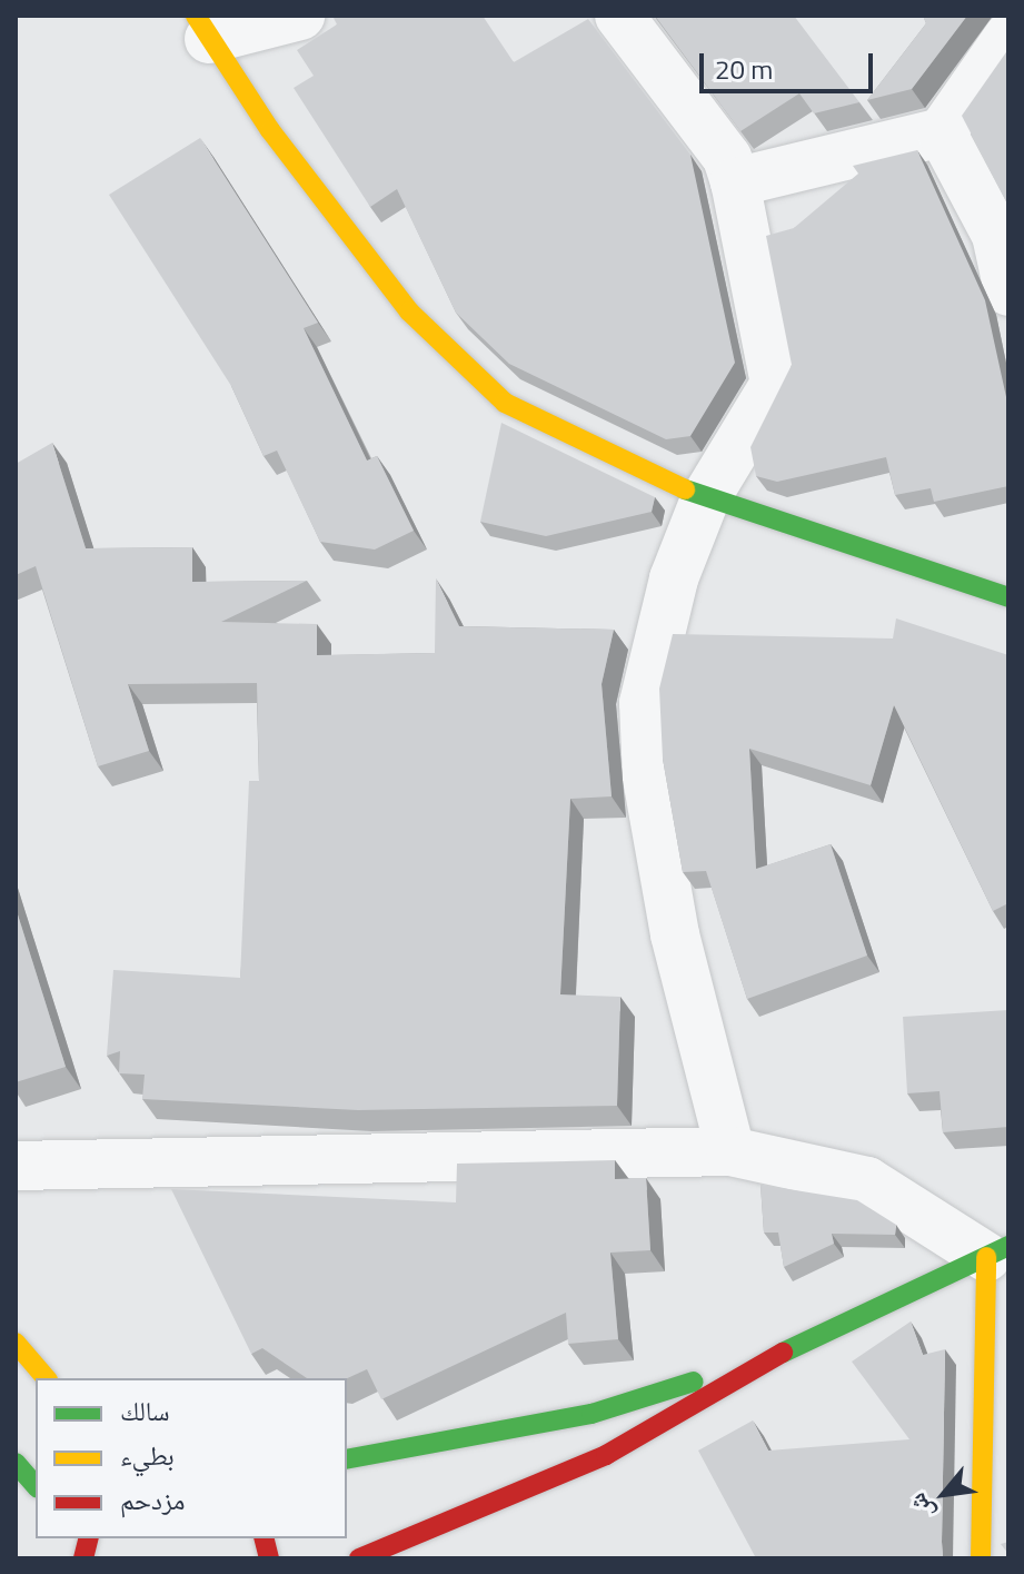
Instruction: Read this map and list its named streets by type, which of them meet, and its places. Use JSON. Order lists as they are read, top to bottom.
{
  "legend": ["سالك", "بطيء", "مزدحم"],
  "scale_bar": "20 m",
  "north": "bottom left"
}
